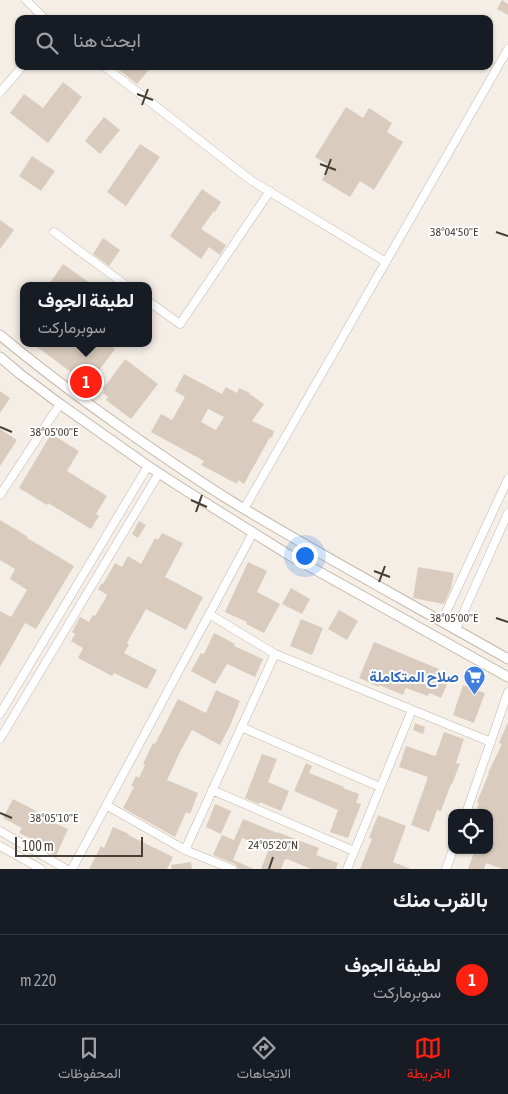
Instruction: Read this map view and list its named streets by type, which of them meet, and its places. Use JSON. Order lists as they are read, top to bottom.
{
  "places": {
    "supermarket": ["صلاح المتكاملة"]
  },
  "scale_bar": "100 m",
  "page": {
    "search": "ابحث هنا",
    "popup": ["لطيفة الجوف", "سوبرماركت"],
    "pins": "1",
    "scale": "100 m",
    "heading": "بالقرب منك",
    "list": [
      {
        "mark": "1",
        "name": "لطيفة الجوف",
        "note": "سوبرماركت",
        "value": "220 m"
      }
    ],
    "nav": ["الخريطة", "الاتجاهات", "المحفوظات"]
  },
  "coordinates": [
    "38°04'50\"E",
    "38°05'00\"E",
    "38°05'10\"E",
    "24°05'20\"N"
  ]
}
